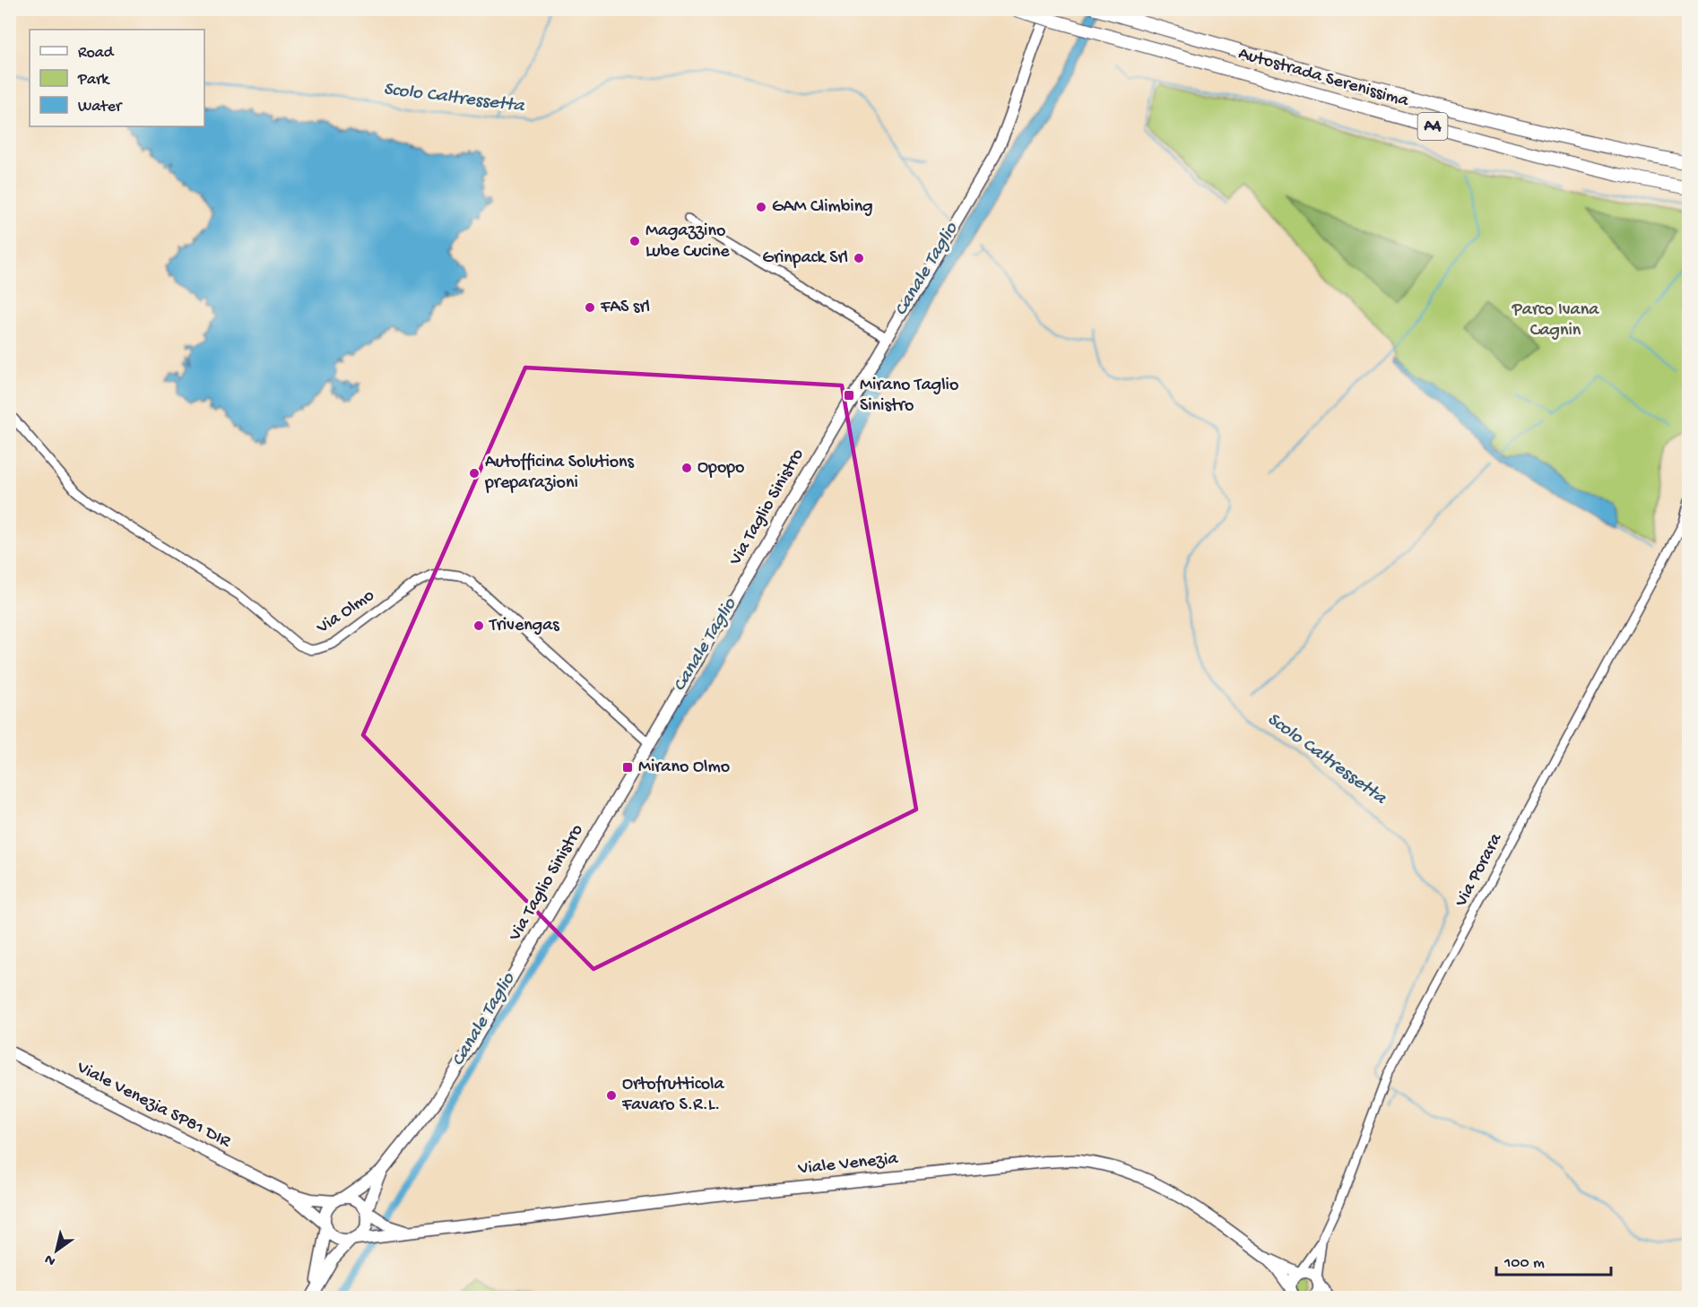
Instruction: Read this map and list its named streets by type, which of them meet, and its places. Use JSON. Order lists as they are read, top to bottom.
{
  "streets": {
    "highway": ["Autostrada Serenissima", "A4"],
    "main road": ["Via Taglio Sinistro", "Viale Venezia SP81 DIR", "Viale Venezia"],
    "street": ["Via Olmo", "Via Porara"]
  },
  "crossings": [
    ["Via Taglio Sinistro", "Via Olmo"],
    ["Via Taglio Sinistro", "Viale Venezia"],
    ["Via Porara", "Viale Venezia"]
  ],
  "water": ["Scolo Caltressetta", "Canale Taglio"],
  "parks": ["Parco Ivana Cagnin"],
  "places": {
    "other": [
      "GAM Climbing",
      "Magazzino Lube Cucine",
      "Grinpack Srl",
      "FAS srl",
      "Opopo",
      "Autofficina Solutions preparazioni",
      "Trivengas",
      "Ortofrutticola Favaro S.R.L."
    ],
    "transit": ["Mirano Taglio Sinistro", "Mirano Olmo"]
  },
  "legend": ["Road", "Park", "Water"],
  "scale_bar": "100 m",
  "north": "bottom left"
}
